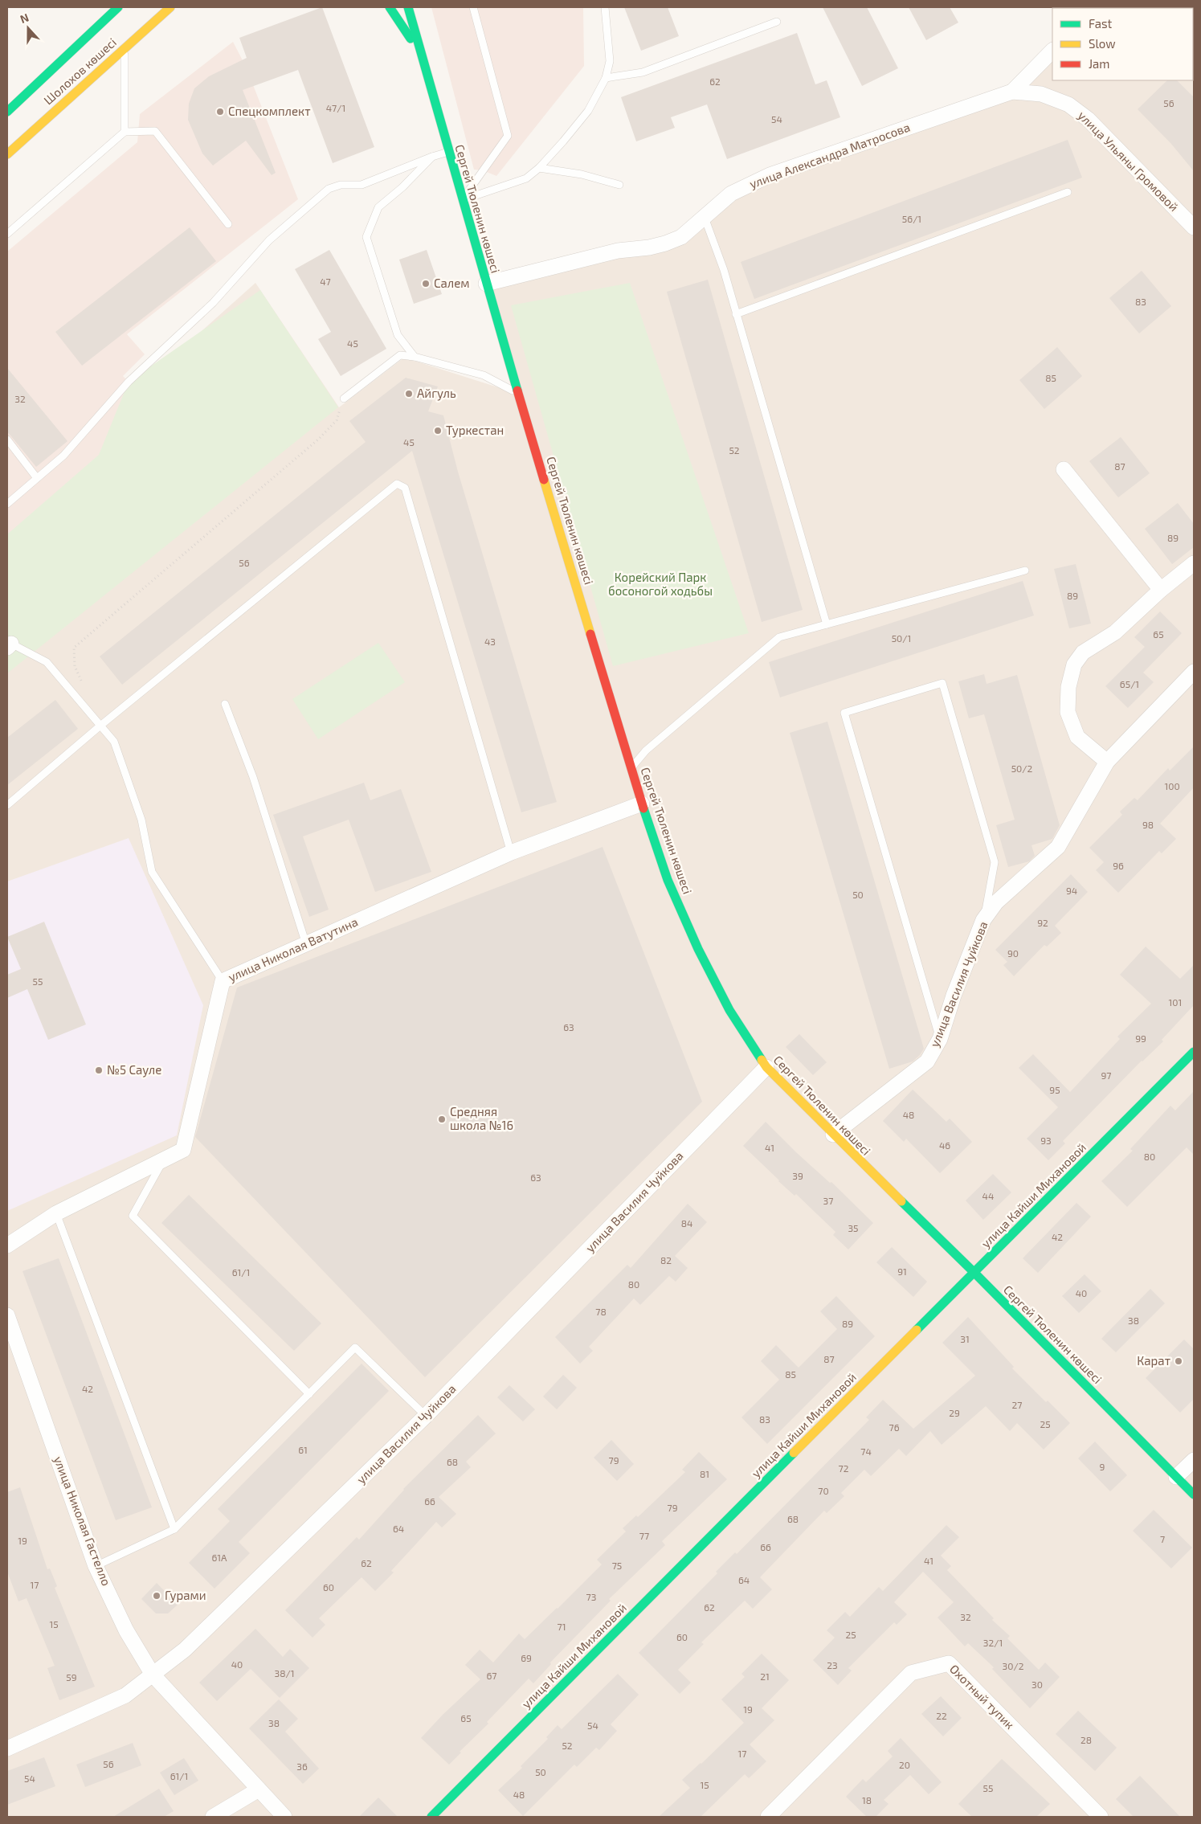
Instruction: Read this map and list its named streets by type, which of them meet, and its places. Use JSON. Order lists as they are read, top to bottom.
{
  "streets": {
    "main road": ["Шолохов көшесі", "Сергей Тюленин көшесі", "улица Кайши Михановой"],
    "street": [
      "улица Александра Матросова",
      "улица Ульяны Громовой",
      "улица Николая Ватутина",
      "улица Василия Чуйкова",
      "улица Николая Гастелло",
      "Охотный тупик"
    ]
  },
  "crossings": [
    ["улица Александра Матросова", "улица Ульяны Громовой"],
    ["улица Александра Матросова", "Сергей Тюленин көшесі"],
    ["Сергей Тюленин көшесі", "улица Николая Ватутина"],
    ["Сергей Тюленин көшесі", "улица Василия Чуйкова"],
    ["Сергей Тюленин көшесі", "улица Кайши Михановой"],
    ["улица Василия Чуйкова", "улица Николая Гастелло"]
  ],
  "parks": ["Корейский Парк босоногой ходьбы"],
  "places": [
    "Спецкомплект",
    "Салем",
    "Айгуль",
    "Туркестан",
    "№5 Сауле",
    "Средняя школа №16",
    "Карат",
    "Гурами"
  ],
  "house_numbers": [
    "62",
    "56",
    "47/1",
    "54",
    "56/1",
    "47",
    "83",
    "45",
    "85",
    "32",
    "45",
    "52",
    "87",
    "89",
    "56",
    "89",
    "65",
    "50/1",
    "43",
    "65/1",
    "50/2",
    "100",
    "98",
    "96",
    "94",
    "50",
    "92",
    "90",
    "55",
    "101",
    "63",
    "99",
    "97",
    "95",
    "48",
    "93",
    "46",
    "41",
    "80",
    "39",
    "63",
    "44",
    "37",
    "84",
    "35",
    "42",
    "82",
    "91",
    "61/1",
    "80",
    "40",
    "78",
    "38",
    "89",
    "31",
    "87",
    "85",
    "42",
    "27",
    "29",
    "83",
    "25",
    "76",
    "61",
    "74",
    "79",
    "68",
    "9",
    "72",
    "81",
    "70",
    "66",
    "79",
    "68",
    "64",
    "77",
    "7",
    "19",
    "66",
    "61А",
    "41",
    "62",
    "75",
    "64",
    "17",
    "60",
    "73",
    "62",
    "32",
    "15",
    "71",
    "25",
    "60",
    "32/1",
    "69",
    "40",
    "23",
    "30/2",
    "38/1",
    "67",
    "21",
    "59",
    "30",
    "19",
    "22",
    "65",
    "38",
    "54",
    "28",
    "52",
    "17",
    "56",
    "20",
    "36",
    "50",
    "61/1",
    "54",
    "15",
    "55",
    "48",
    "18"
  ],
  "legend": ["Fast", "Slow", "Jam"],
  "north": "top"
}
